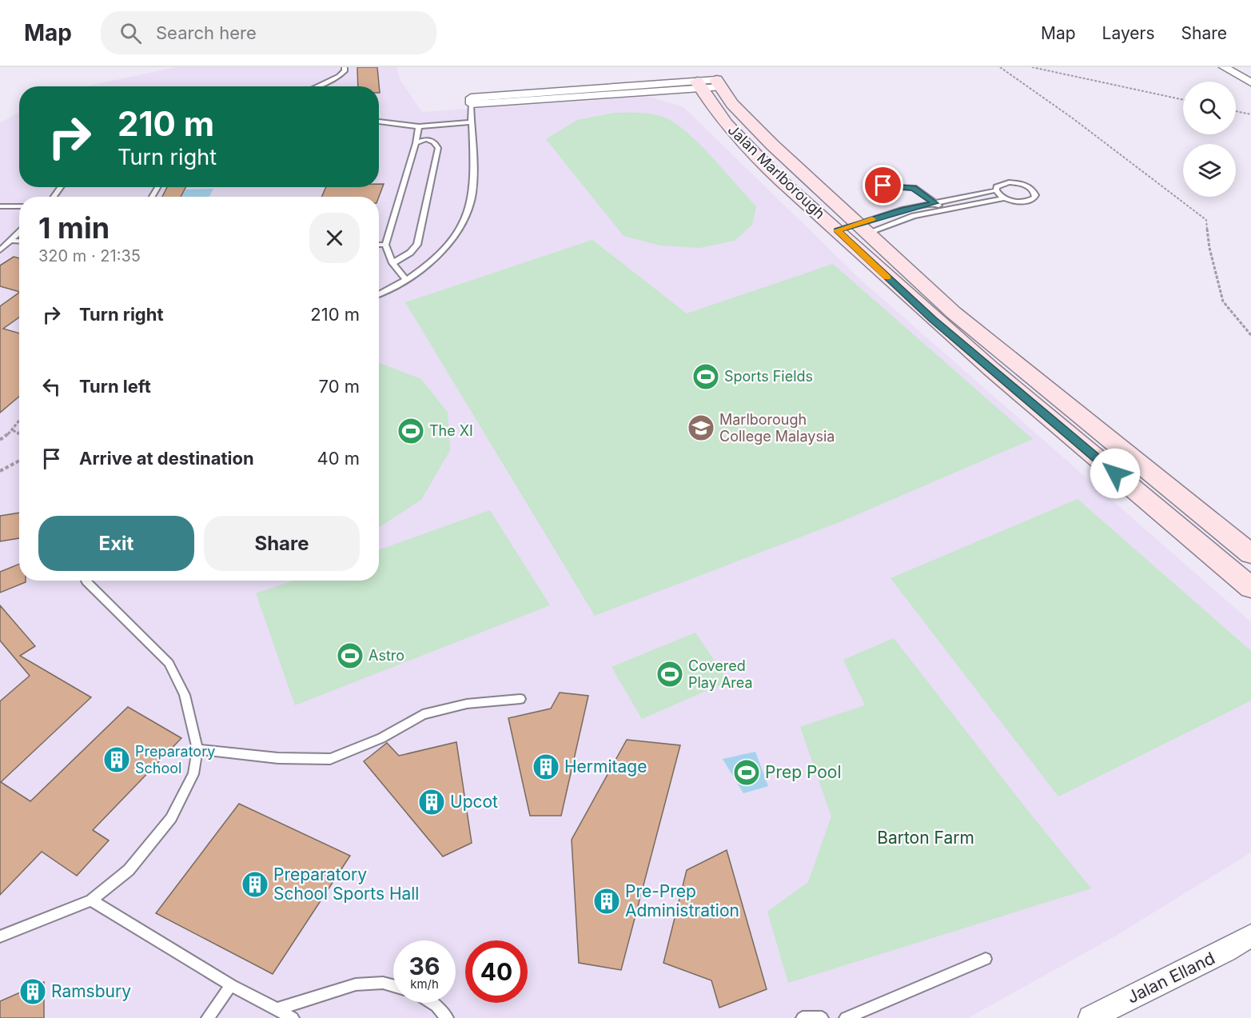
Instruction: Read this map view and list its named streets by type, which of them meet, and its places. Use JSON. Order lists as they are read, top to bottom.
{
  "streets": {
    "street": ["Jalan Marlborough", "Jalan Elland"]
  },
  "parks": ["Barton Farm"],
  "places": {
    "sports": [
      "Sports Fields",
      "The XI",
      "Astro",
      "Covered Play Area",
      "Prep Pool"
    ],
    "school or university": ["Marlborough College Malaysia"],
    "building": [
      "Preparatory School",
      "Hermitage",
      "Upcot",
      "Preparatory School Sports Hall",
      "Pre-Prep Administration",
      "Ramsbury"
    ]
  },
  "page": {
    "header": "Map",
    "search": "Search here",
    "nav": ["Map", "Layers", "Share"],
    "turn": ["210 m", "Turn right"],
    "heading": ["1 min", "320 m · 21:35"],
    "list": [
      {
        "name": "Turn right",
        "value": "210 m"
      },
      {
        "name": "Turn left",
        "value": "70 m"
      },
      {
        "name": "Arrive at destination",
        "value": "40 m"
      }
    ],
    "buttons": ["Exit", "Share"],
    "speed": "36 km/h",
    "limit": "40"
  }
}
